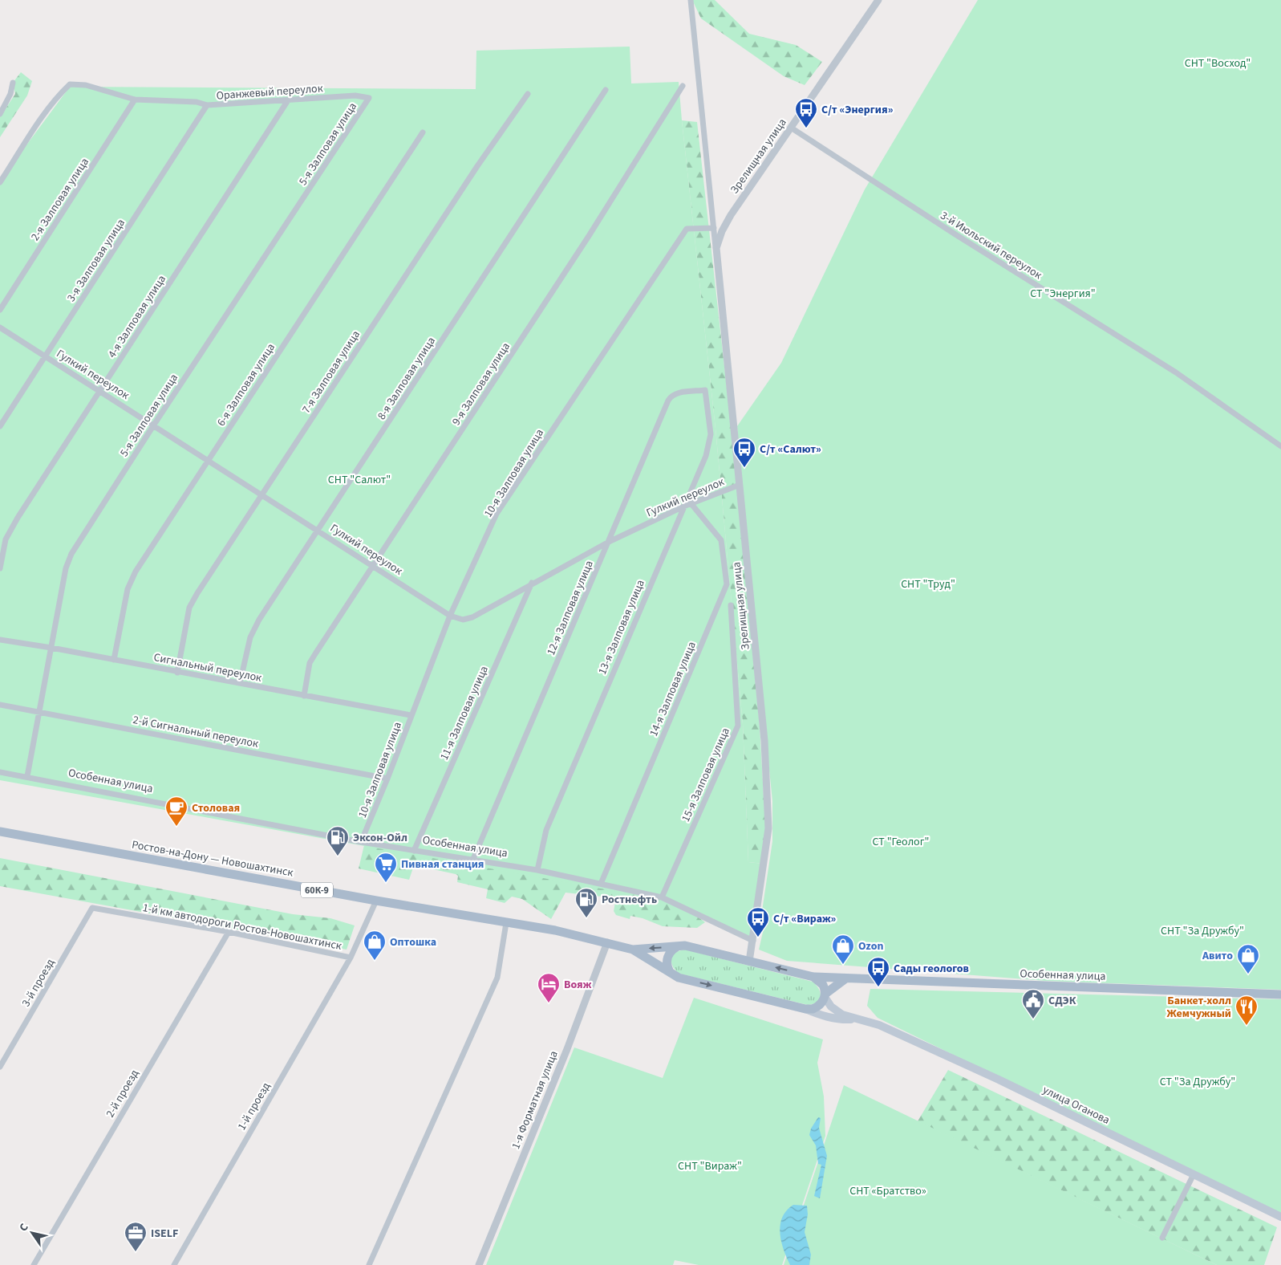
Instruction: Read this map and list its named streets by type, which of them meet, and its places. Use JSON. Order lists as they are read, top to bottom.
{
  "streets": {
    "main road": [
      "Особенная улица",
      "Ростов-на-Дону — Новошахтинск",
      "60К-9",
      "улица Оганова"
    ],
    "street": [
      "Оранжевый переулок",
      "5-я Залповая улица",
      "Зрелищная улица",
      "2-я Залповая улица",
      "3-й Июльский переулок",
      "3-я Залповая улица",
      "4-я Залповая улица",
      "7-я Залповая улица",
      "Гулкий переулок",
      "8-я Залповая улица",
      "9-я Залповая улица",
      "6-я Залповая улица",
      "10-я Залповая улица",
      "12-я Залповая улица",
      "13-я Залповая улица",
      "Сигнальный переулок",
      "14-я Залповая улица",
      "11-я Залповая улица",
      "2-й Сигнальный переулок",
      "15-я Залповая улица",
      "1-й км автодороги Ростов-Новошахтинск",
      "3-й проезд",
      "2-й проезд",
      "1-я Форматная улица",
      "1-й проезд"
    ]
  },
  "crossings": [
    ["Оранжевый переулок", "5-я Залповая улица"],
    ["Оранжевый переулок", "2-я Залповая улица"],
    ["Оранжевый переулок", "3-я Залповая улица"],
    ["Оранжевый переулок", "4-я Залповая улица"],
    ["5-я Залповая улица", "Гулкий переулок"],
    ["5-я Залповая улица", "Сигнальный переулок"],
    ["5-я Залповая улица", "2-й Сигнальный переулок"],
    ["5-я Залповая улица", "Особенная улица"],
    ["Зрелищная улица", "3-й Июльский переулок"],
    ["Зрелищная улица", "Гулкий переулок"],
    ["Зрелищная улица", "10-я Залповая улица"],
    ["Зрелищная улица", "Особенная улица"],
    ["3-я Залповая улица", "Гулкий переулок"],
    ["4-я Залповая улица", "Гулкий переулок"],
    ["7-я Залповая улица", "Гулкий переулок"],
    ["7-я Залповая улица", "Сигнальный переулок"],
    ["Гулкий переулок", "8-я Залповая улица"],
    ["Гулкий переулок", "9-я Залповая улица"],
    ["Гулкий переулок", "6-я Залповая улица"],
    ["Гулкий переулок", "10-я Залповая улица"],
    ["Гулкий переулок", "12-я Залповая улица"],
    ["Гулкий переулок", "13-я Залповая улица"],
    ["Гулкий переулок", "14-я Залповая улица"],
    ["Гулкий переулок", "11-я Залповая улица"],
    ["8-я Залповая улица", "Сигнальный переулок"],
    ["9-я Залповая улица", "Сигнальный переулок"],
    ["6-я Залповая улица", "Сигнальный переулок"],
    ["10-я Залповая улица", "Сигнальный переулок"],
    ["10-я Залповая улица", "2-й Сигнальный переулок"],
    ["10-я Залповая улица", "Особенная улица"],
    ["12-я Залповая улица", "13-я Залповая улица"],
    ["12-я Залповая улица", "Особенная улица"],
    ["13-я Залповая улица", "Особенная улица"],
    ["14-я Залповая улица", "Особенная улица"],
    ["11-я Залповая улица", "Особенная улица"],
    ["15-я Залповая улица", "Особенная улица"],
    ["Особенная улица", "Ростов-на-Дону — Новошахтинск"],
    ["Ростов-на-Дону — Новошахтинск", "1-й км автодороги Ростов-Новошахтинск"],
    ["Ростов-на-Дону — Новошахтинск", "1-я Форматная улица"],
    ["1-й км автодороги Ростов-Новошахтинск", "3-й проезд"],
    ["1-й км автодороги Ростов-Новошахтинск", "2-й проезд"],
    ["1-й км автодороги Ростов-Новошахтинск", "1-й проезд"]
  ],
  "parks": [
    "СНТ \"Восход\"",
    "СТ \"Энергия\"",
    "СНТ \"Салют\"",
    "СНТ \"Труд\"",
    "СТ \"Геолог\"",
    "СНТ \"За Дружбу\"",
    "СТ \"За Дружбу\"",
    "СНТ \"Вираж\"",
    "СНТ «Братство»"
  ],
  "places": {
    "bus stop": [
      "С/т «Энергия»",
      "С/т «Салют»",
      "С/т «Вираж»",
      "Сады геологов"
    ],
    "cafe": ["Столовая"],
    "fuel station": ["Эксон-Ойл", "Ростнефть"],
    "supermarket": ["Пивная станция"],
    "shop": ["Оптошка", "Ozon", "Авито"],
    "hotel": ["Вояж"],
    "public building": ["СДЭК"],
    "restaurant": ["Банкет-холл Жемчужный"],
    "office": ["ISELF"]
  },
  "north": "top left"
}
